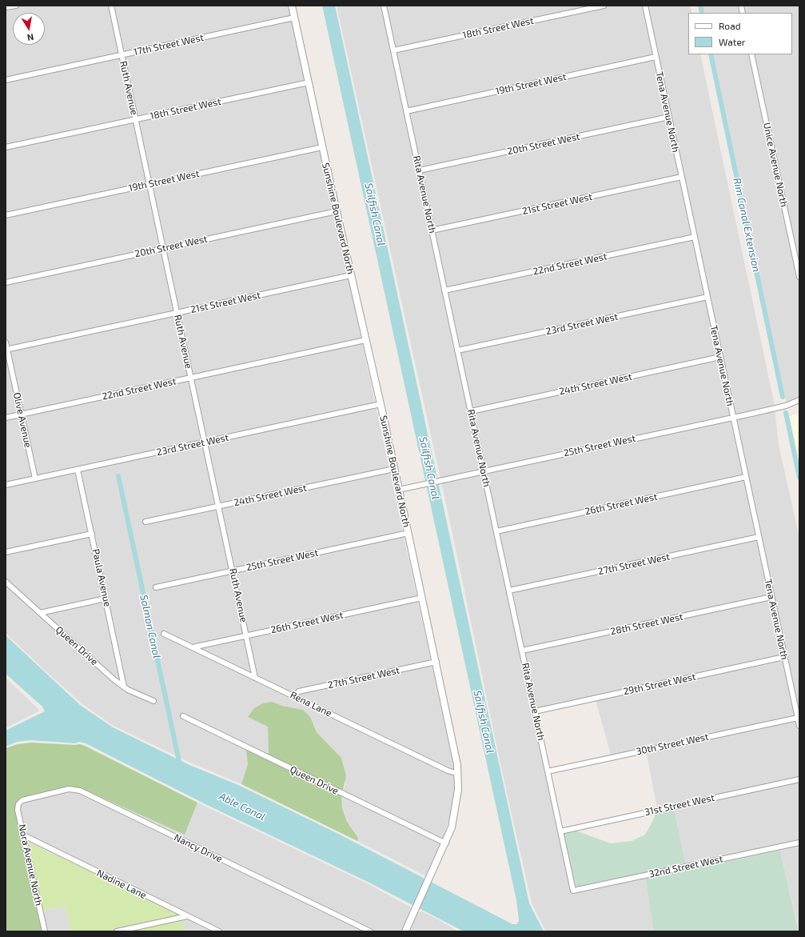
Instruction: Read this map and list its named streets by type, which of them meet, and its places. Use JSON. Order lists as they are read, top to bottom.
{
  "streets": {
    "street": [
      "18th Street West",
      "17th Street West",
      "19th Street West",
      "Ruth Avenue",
      "Tena Avenue North",
      "20th Street West",
      "Unice Avenue North",
      "Rita Avenue North",
      "21st Street West",
      "Sunshine Boulevard North",
      "22nd Street West",
      "23rd Street West",
      "24th Street West",
      "Olive Avenue",
      "25th Street West",
      "26th Street West",
      "27th Street West",
      "Paula Avenue",
      "28th Street West",
      "Queen Drive",
      "29th Street West",
      "Rena Lane",
      "30th Street West",
      "31st Street West",
      "Nancy Drive",
      "Nora Avenue North",
      "32nd Street West",
      "Nadine Lane"
    ]
  },
  "crossings": [
    ["18th Street West", "Ruth Avenue"],
    ["18th Street West", "Rita Avenue North"],
    ["18th Street West", "Sunshine Boulevard North"],
    ["17th Street West", "Ruth Avenue"],
    ["17th Street West", "Sunshine Boulevard North"],
    ["19th Street West", "Ruth Avenue"],
    ["19th Street West", "Tena Avenue North"],
    ["19th Street West", "Rita Avenue North"],
    ["19th Street West", "Sunshine Boulevard North"],
    ["Ruth Avenue", "20th Street West"],
    ["Ruth Avenue", "21st Street West"],
    ["Ruth Avenue", "22nd Street West"],
    ["Ruth Avenue", "23rd Street West"],
    ["Ruth Avenue", "24th Street West"],
    ["Ruth Avenue", "25th Street West"],
    ["Ruth Avenue", "26th Street West"],
    ["Ruth Avenue", "Rena Lane"],
    ["Tena Avenue North", "20th Street West"],
    ["Tena Avenue North", "21st Street West"],
    ["Tena Avenue North", "22nd Street West"],
    ["Tena Avenue North", "23rd Street West"],
    ["Tena Avenue North", "24th Street West"],
    ["Tena Avenue North", "25th Street West"],
    ["Tena Avenue North", "26th Street West"],
    ["Tena Avenue North", "27th Street West"],
    ["Tena Avenue North", "28th Street West"],
    ["Tena Avenue North", "29th Street West"],
    ["Tena Avenue North", "30th Street West"],
    ["20th Street West", "Rita Avenue North"],
    ["20th Street West", "Sunshine Boulevard North"],
    ["Rita Avenue North", "21st Street West"],
    ["Rita Avenue North", "22nd Street West"],
    ["Rita Avenue North", "23rd Street West"],
    ["Rita Avenue North", "24th Street West"],
    ["Rita Avenue North", "25th Street West"],
    ["Rita Avenue North", "26th Street West"],
    ["Rita Avenue North", "27th Street West"],
    ["Rita Avenue North", "28th Street West"],
    ["Rita Avenue North", "29th Street West"],
    ["Rita Avenue North", "30th Street West"],
    ["Rita Avenue North", "31st Street West"],
    ["Rita Avenue North", "32nd Street West"],
    ["21st Street West", "Sunshine Boulevard North"],
    ["21st Street West", "Olive Avenue"],
    ["Sunshine Boulevard North", "22nd Street West"],
    ["Sunshine Boulevard North", "23rd Street West"],
    ["Sunshine Boulevard North", "24th Street West"],
    ["Sunshine Boulevard North", "25th Street West"],
    ["Sunshine Boulevard North", "26th Street West"],
    ["Sunshine Boulevard North", "27th Street West"],
    ["Sunshine Boulevard North", "Queen Drive"],
    ["Sunshine Boulevard North", "Rena Lane"],
    ["22nd Street West", "Olive Avenue"],
    ["23rd Street West", "Olive Avenue"],
    ["23rd Street West", "Paula Avenue"],
    ["26th Street West", "Rena Lane"],
    ["27th Street West", "Rena Lane"],
    ["Paula Avenue", "Queen Drive"],
    ["Nancy Drive", "Nora Avenue North"],
    ["Nora Avenue North", "Nadine Lane"]
  ],
  "water": [
    "Sailfish Canal",
    "Rim Canal Extension",
    "Salmon Canal",
    "Able Canal"
  ],
  "legend": ["Road", "Water"],
  "north": "bottom"
}
